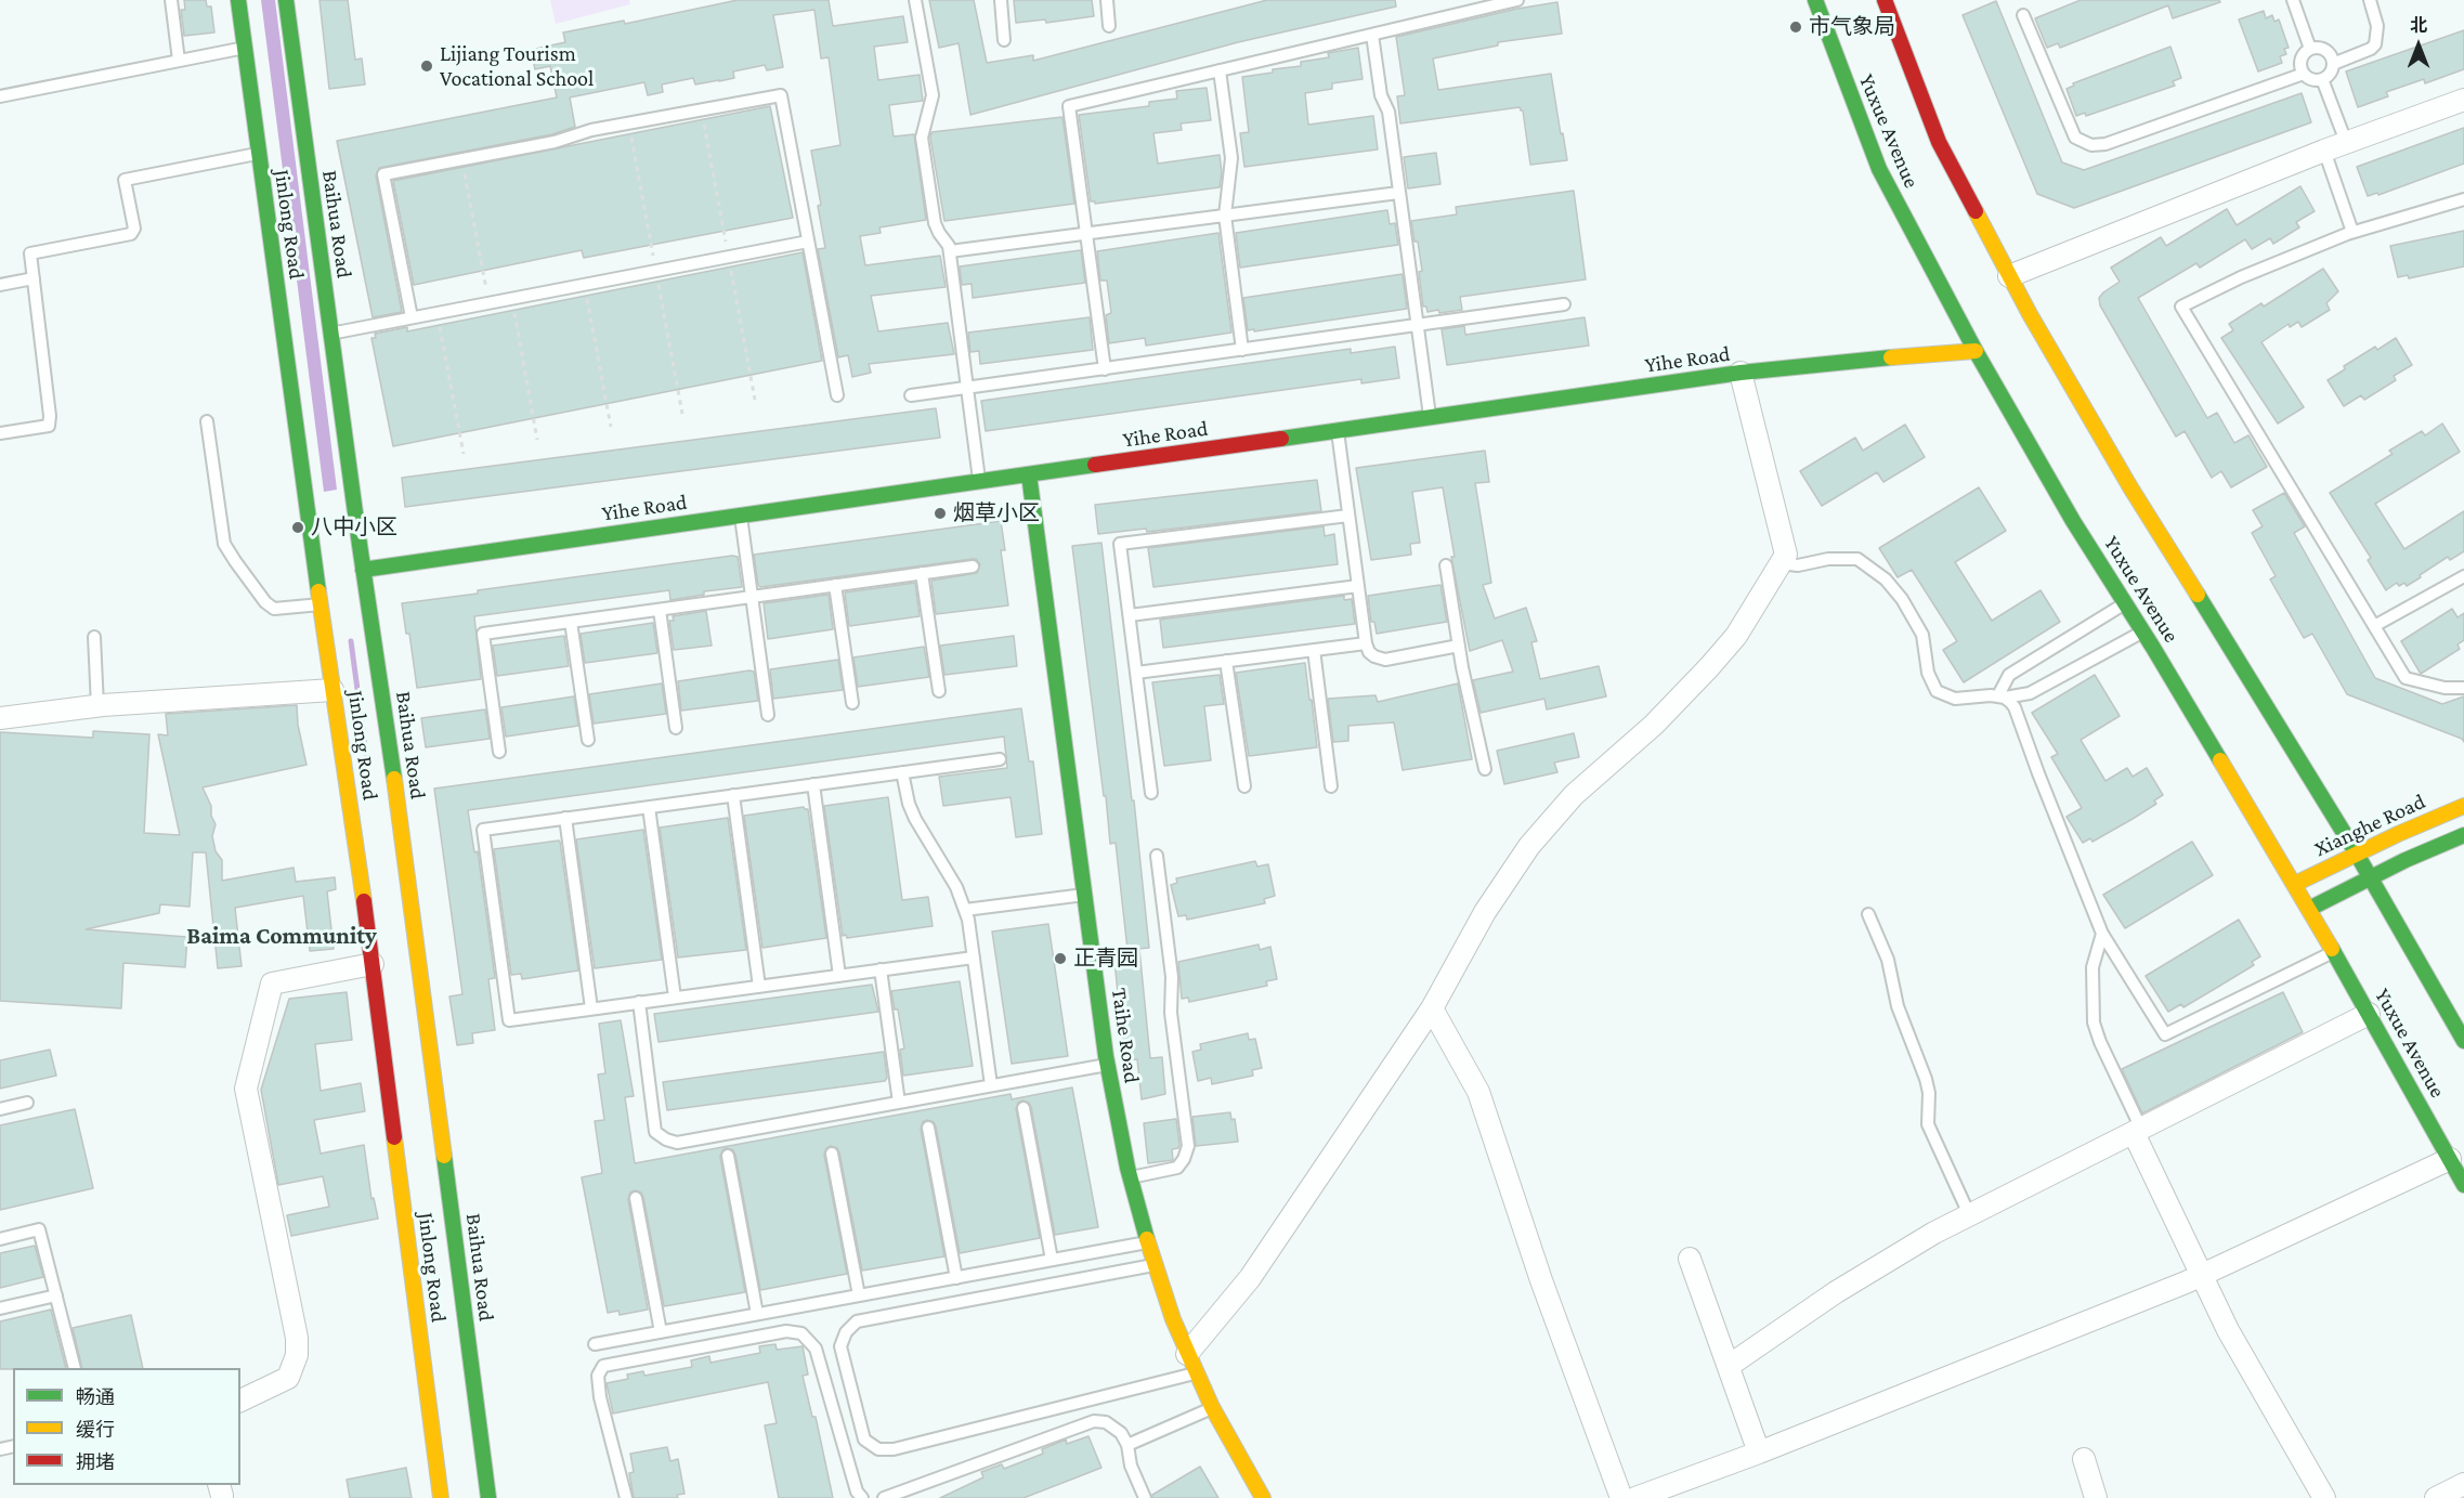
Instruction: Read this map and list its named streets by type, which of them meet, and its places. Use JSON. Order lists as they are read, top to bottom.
{
  "streets": {
    "main road": [
      "Yuxue Avenue",
      "Jinlong Road",
      "Baihua Road",
      "Yihe Road",
      "Xianghe Road",
      "Taihe Road"
    ]
  },
  "crossings": [
    ["Yuxue Avenue", "Yihe Road"],
    ["Yuxue Avenue", "Xianghe Road"],
    ["Baihua Road", "Yihe Road"],
    ["Yihe Road", "Taihe Road"]
  ],
  "districts": ["Baima Community"],
  "places": [
    "市气象局",
    "Lijiang Tourism Vocational School",
    "烟草小区",
    "八中小区",
    "正青园"
  ],
  "legend": ["畅通", "缓行", "拥堵"],
  "north": "top"
}
